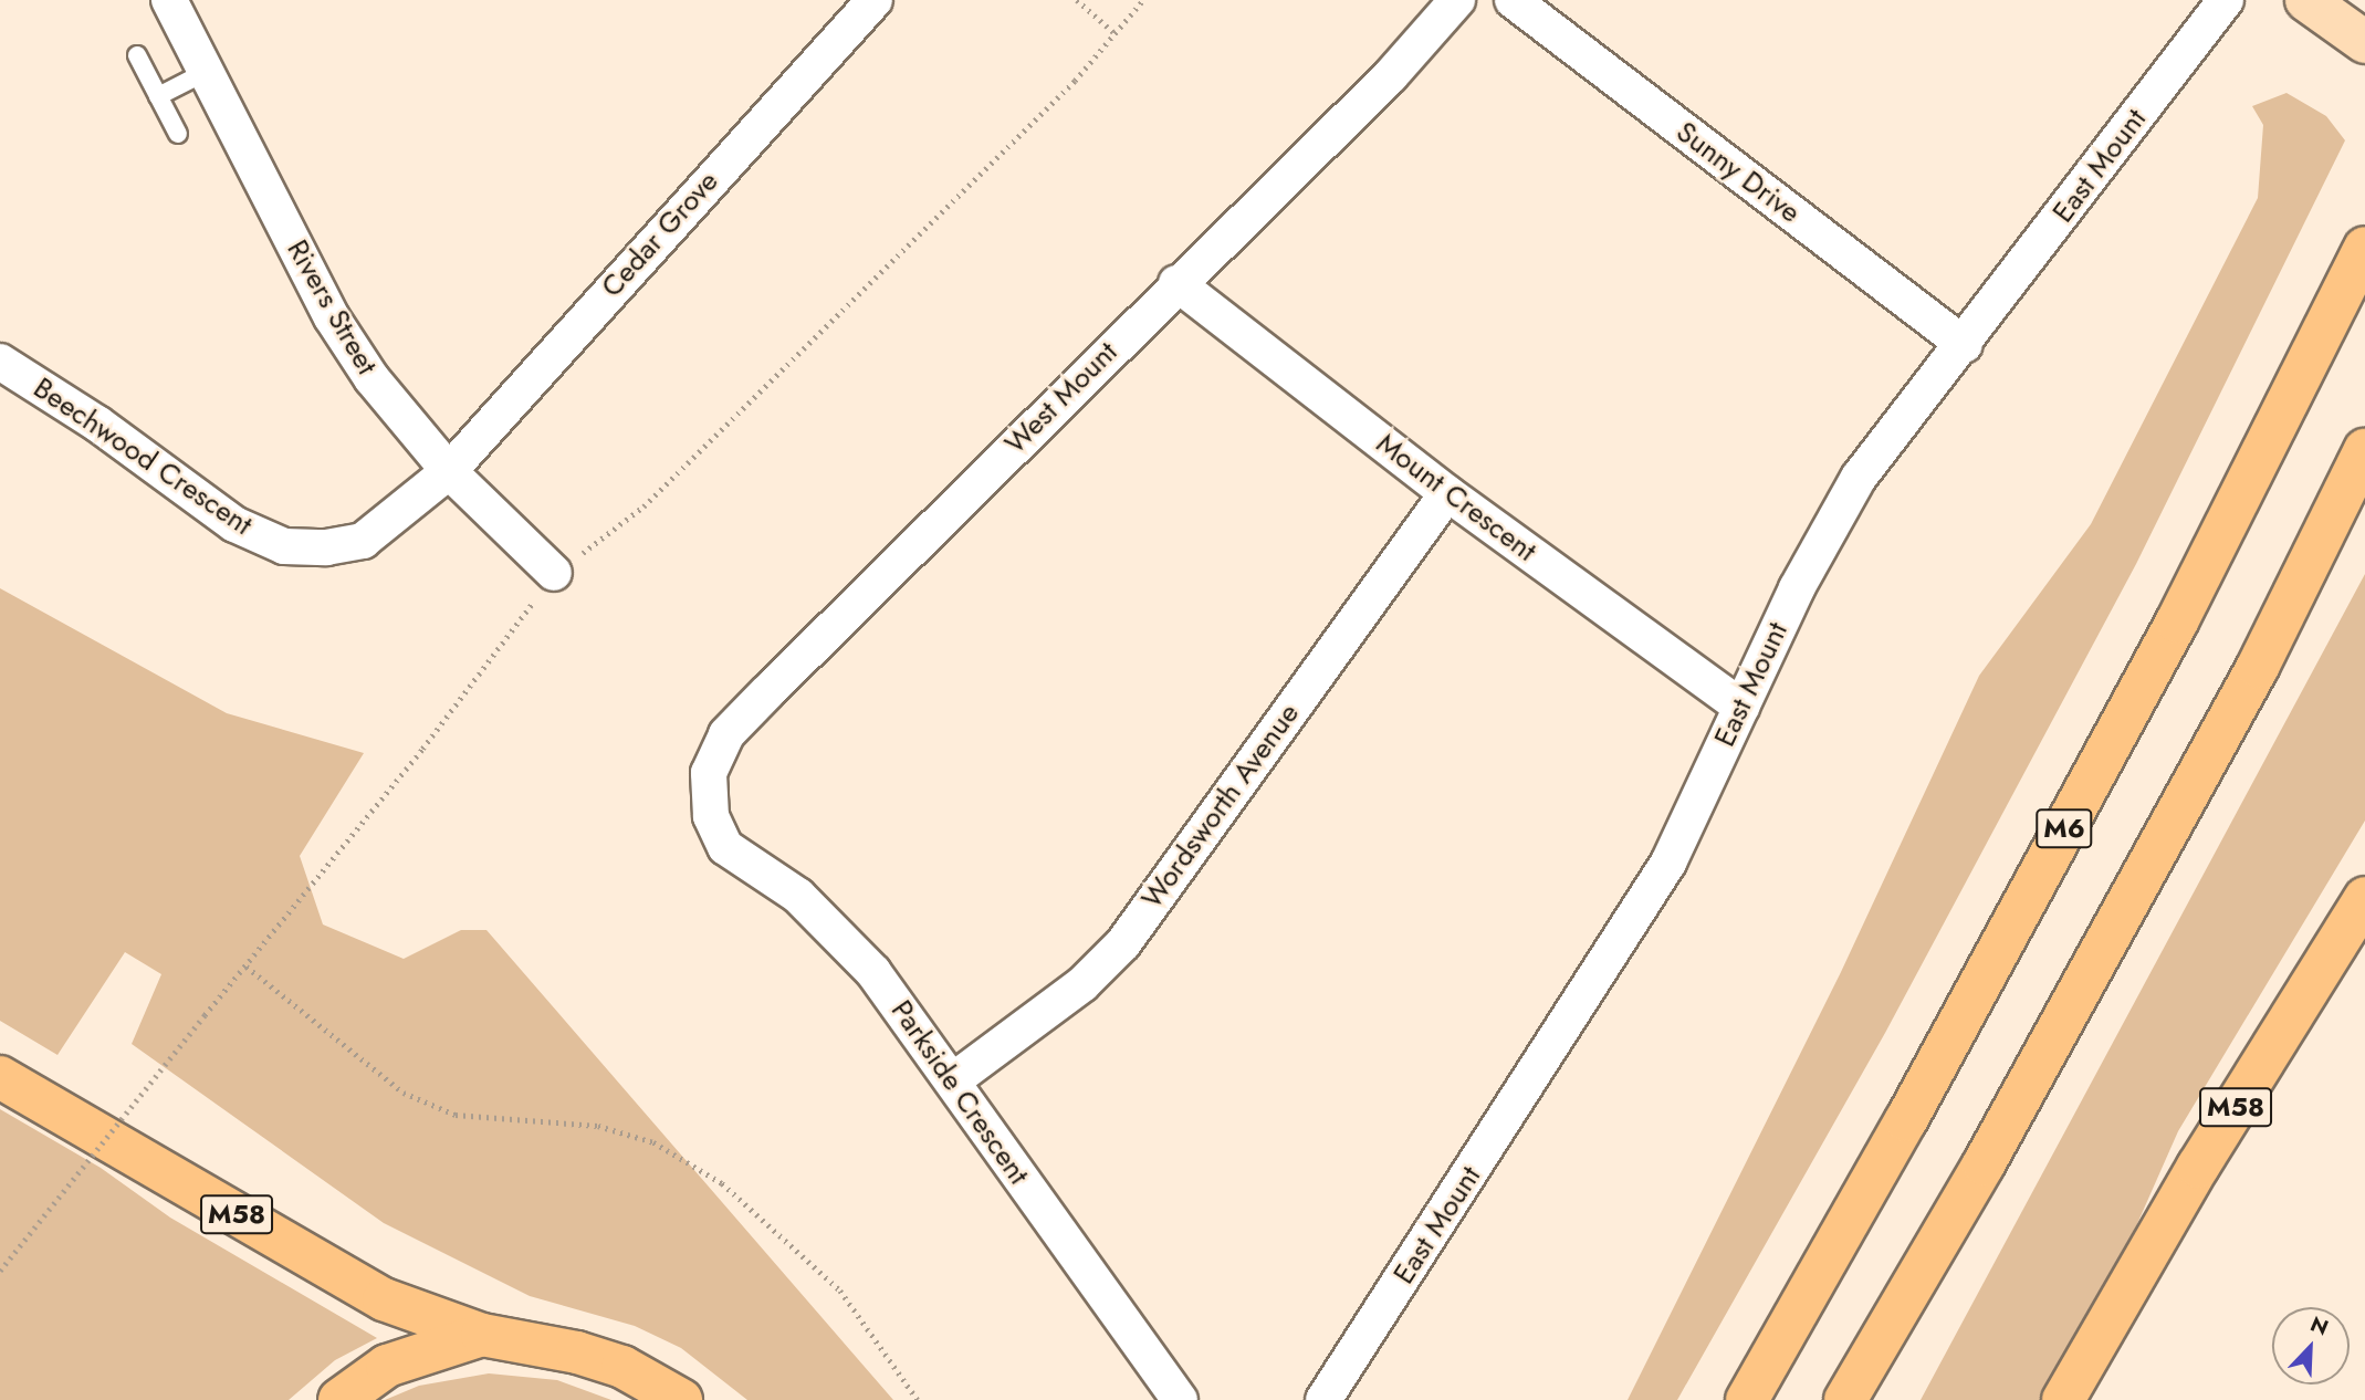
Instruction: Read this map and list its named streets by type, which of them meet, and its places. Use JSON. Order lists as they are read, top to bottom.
{
  "streets": {
    "highway": ["M6", "M58"],
    "street": [
      "East Mount",
      "Sunny Drive",
      "Cedar Grove",
      "Rivers Street",
      "West Mount",
      "Beechwood Crescent",
      "Mount Crescent",
      "Wordsworth Avenue",
      "Parkside Crescent"
    ]
  },
  "crossings": [
    ["East Mount", "Sunny Drive"],
    ["East Mount", "Mount Crescent"],
    ["Cedar Grove", "Rivers Street"],
    ["Cedar Grove", "Beechwood Crescent"],
    ["Rivers Street", "Beechwood Crescent"],
    ["West Mount", "Mount Crescent"],
    ["West Mount", "Parkside Crescent"],
    ["Mount Crescent", "Wordsworth Avenue"],
    ["Wordsworth Avenue", "Parkside Crescent"]
  ],
  "north": "top right"
}
